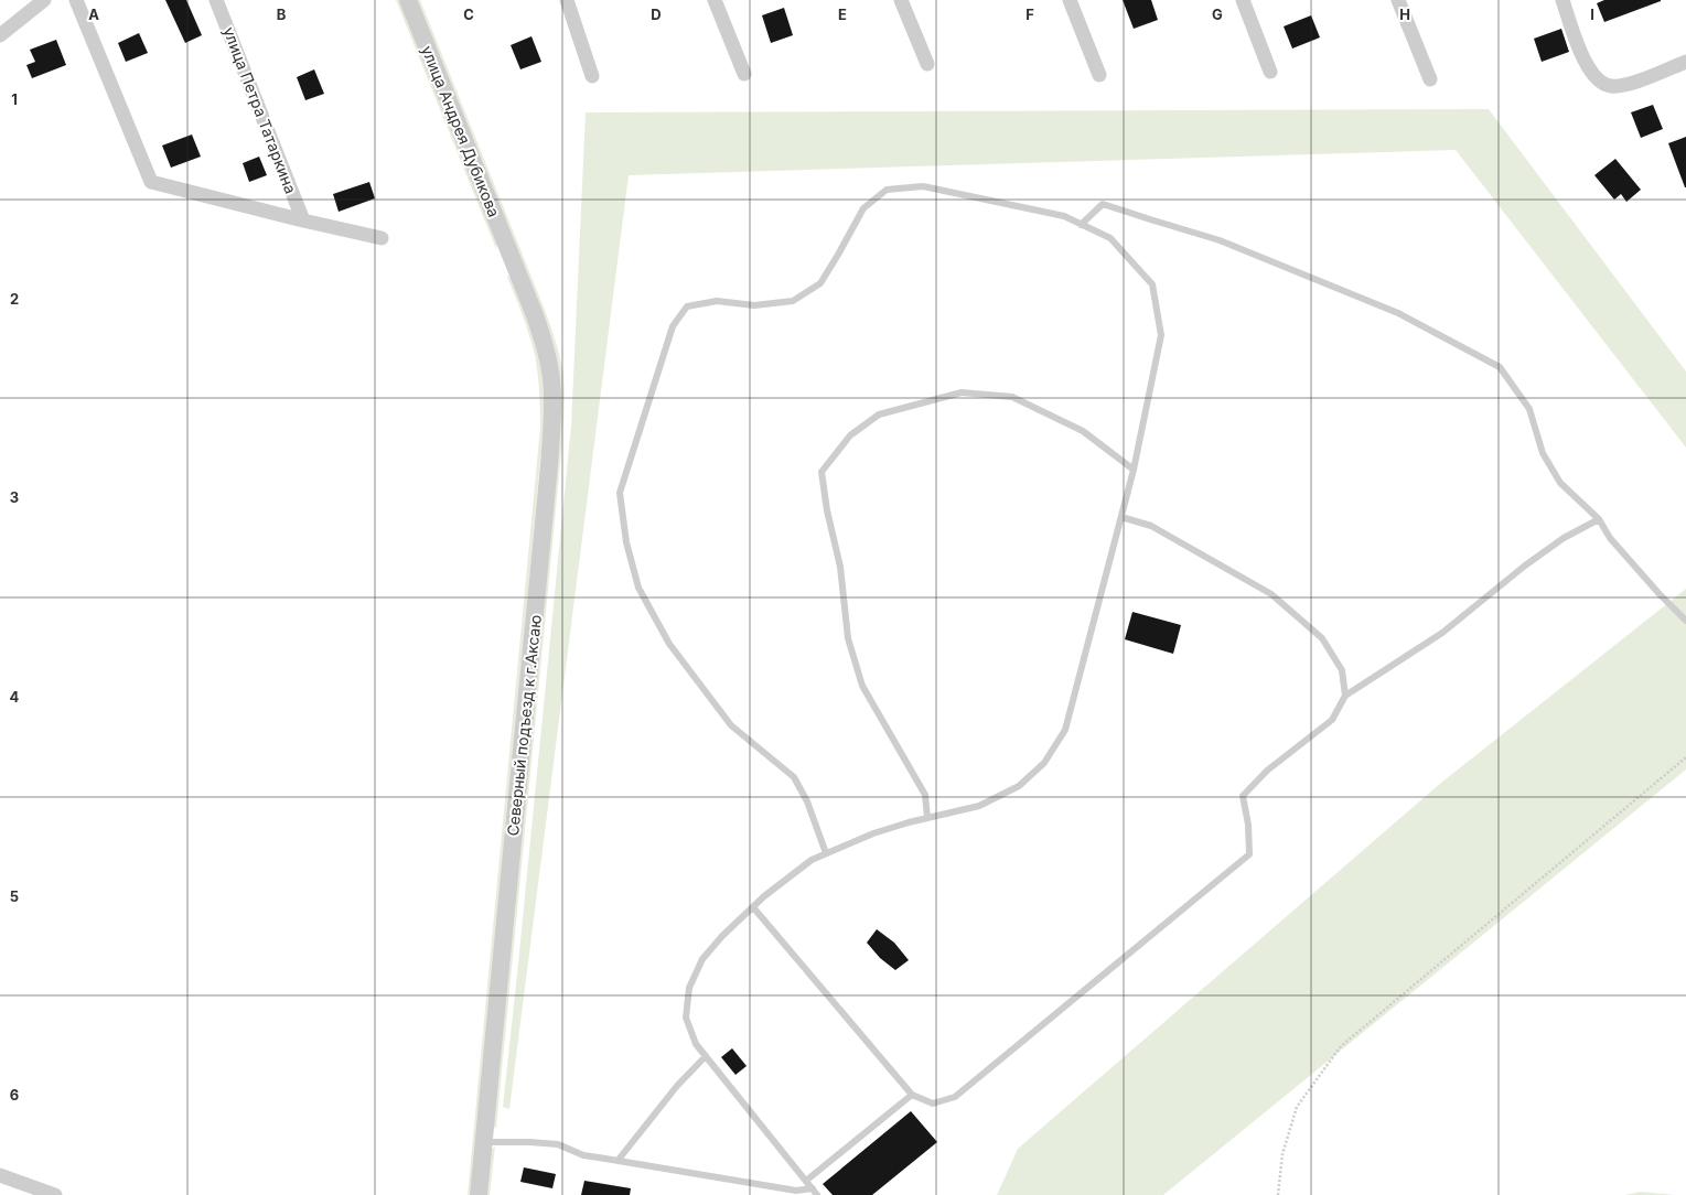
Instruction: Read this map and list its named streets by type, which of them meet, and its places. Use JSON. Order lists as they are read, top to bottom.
{
  "streets": {
    "street": ["улица Петра Татаркина", "улица Андрея Дубикова", "Северный подъезд к г.Аксаю"]
  },
  "crossings": [
    ["улица Андрея Дубикова", "Северный подъезд к г.Аксаю"]
  ],
  "grid": {
    "columns": [
      "A",
      "B",
      "C",
      "D",
      "E",
      "F",
      "G",
      "H",
      "I"
    ],
    "rows": [
      "1",
      "2",
      "3",
      "4",
      "5",
      "6"
    ]
  }
}
